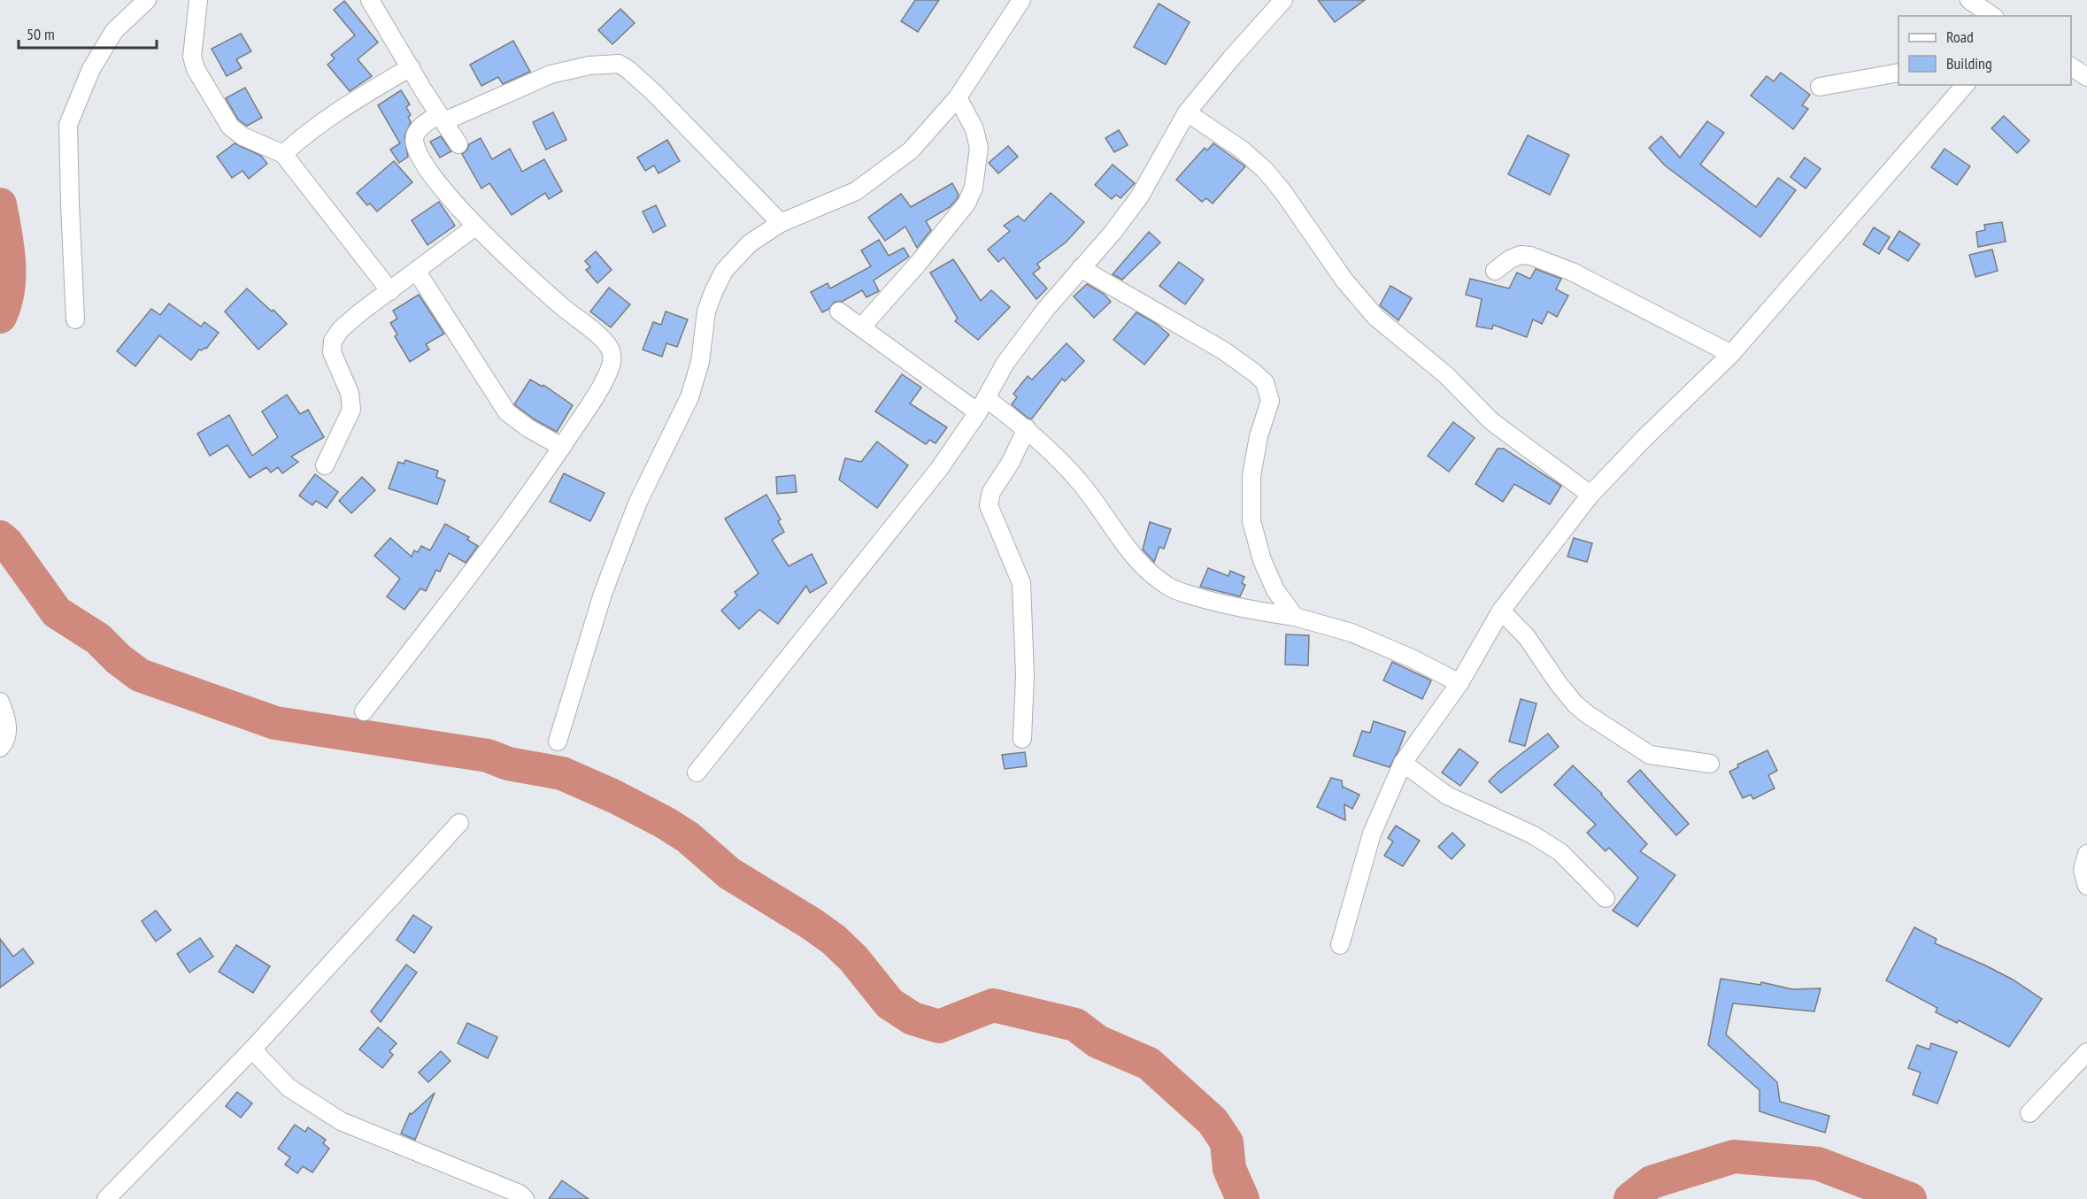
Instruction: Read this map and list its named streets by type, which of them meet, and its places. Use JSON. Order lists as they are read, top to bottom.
{
  "legend": ["Road", "Building"],
  "scale_bar": "50 m"
}
